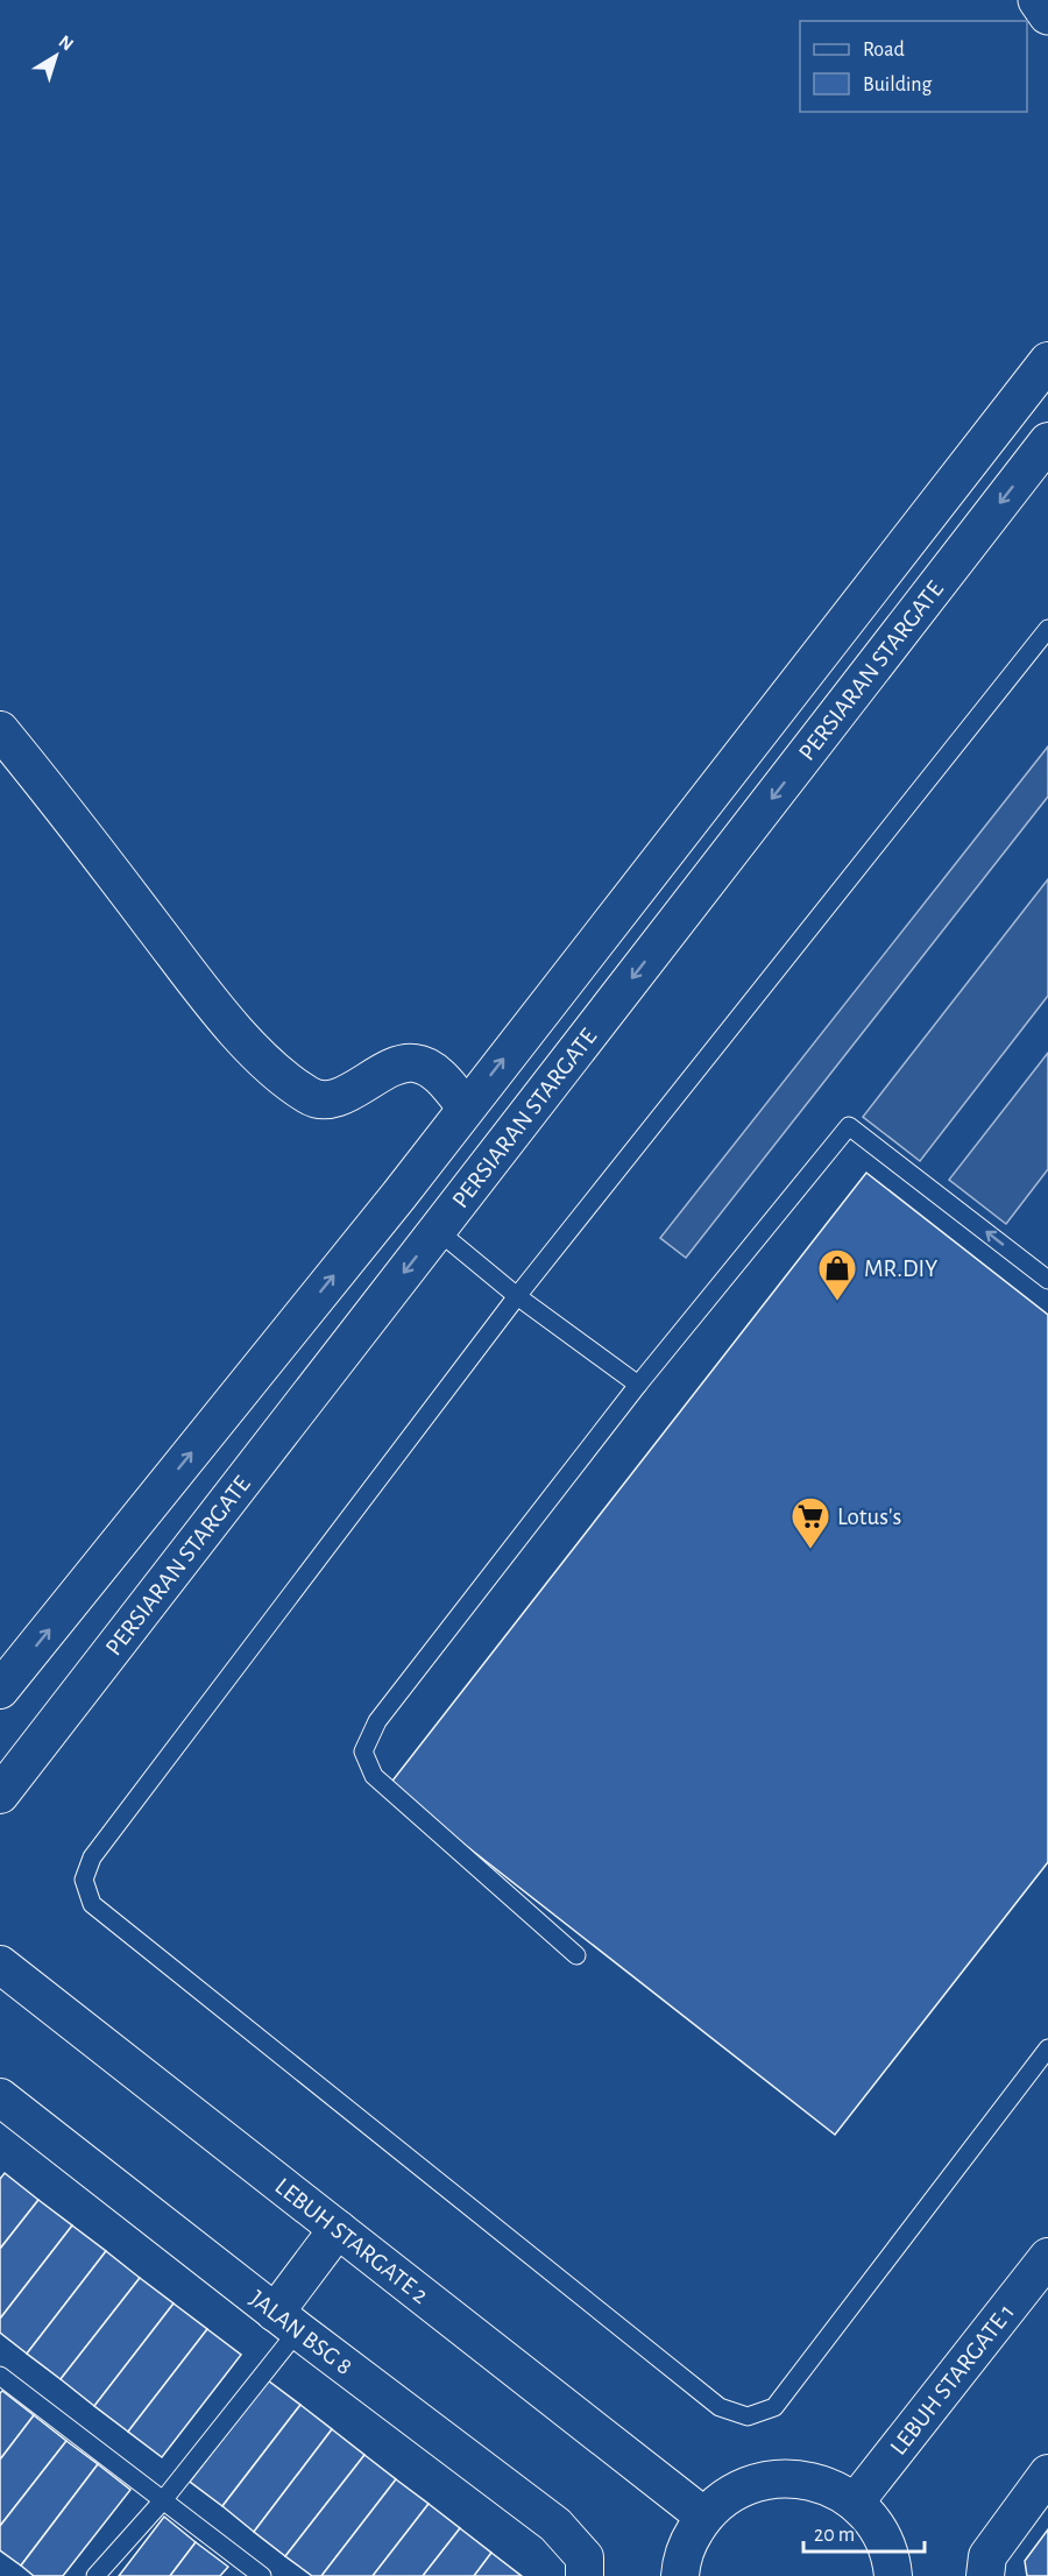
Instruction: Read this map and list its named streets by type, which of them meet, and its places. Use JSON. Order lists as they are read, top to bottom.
{
  "streets": {
    "street": [
      "PERSIARAN STARGATE",
      "LEBUH STARGATE 2",
      "JALAN BSG 8",
      "LEBUH STARGATE 1"
    ]
  },
  "places": {
    "shop": ["MR.DIY"],
    "supermarket": ["Lotus's"]
  },
  "legend": ["Road", "Building"],
  "scale_bar": "20 m",
  "north": "top right"
}
